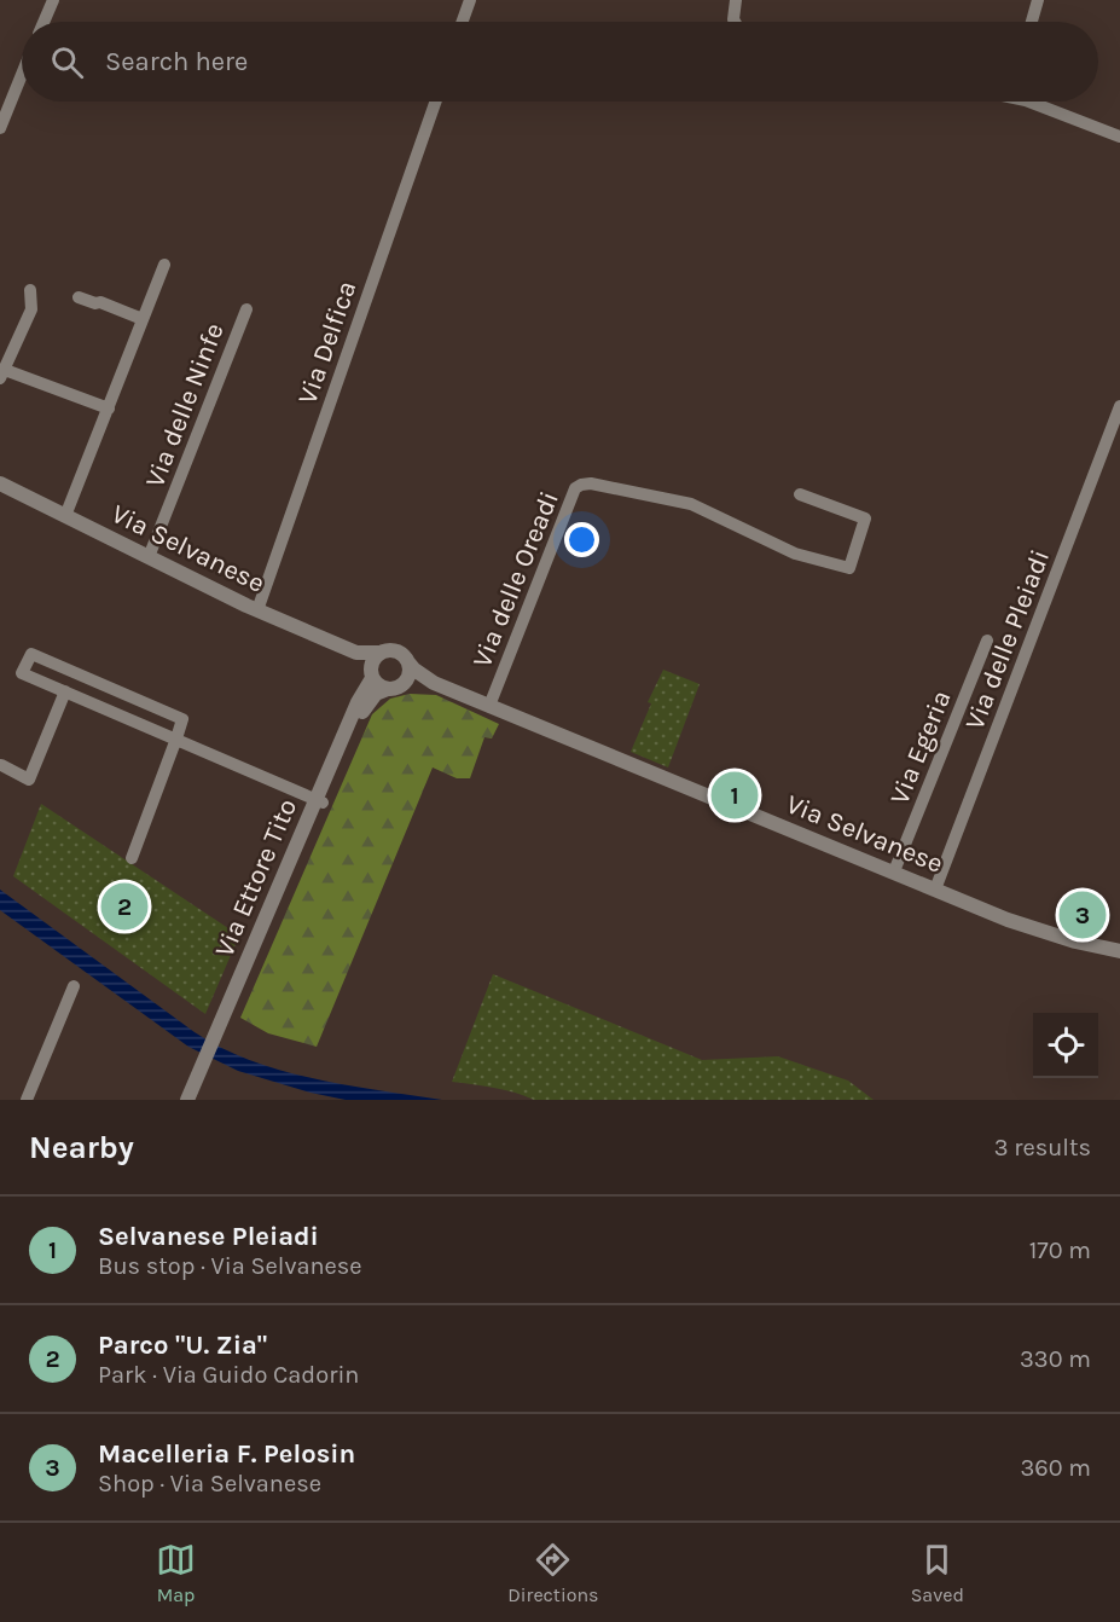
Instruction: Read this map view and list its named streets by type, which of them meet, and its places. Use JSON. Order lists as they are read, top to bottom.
{
  "streets": {
    "street": [
      "Via Delfica",
      "Via delle Ninfe",
      "Via Selvanese",
      "Via delle Oreadi",
      "Via delle Pleiadi",
      "Via Egeria",
      "Via Ettore Tito"
    ]
  },
  "crossings": [
    ["Via Delfica", "Via Selvanese"],
    ["Via delle Ninfe", "Via Selvanese"],
    ["Via Selvanese", "Via delle Oreadi"],
    ["Via Selvanese", "Via delle Pleiadi"],
    ["Via Selvanese", "Via Egeria"],
    ["Via Selvanese", "Via Ettore Tito"]
  ],
  "page": {
    "search": "Search here",
    "pins": ["1", "2", "3"],
    "heading": ["Nearby", "3 results"],
    "list": [
      {
        "mark": "1",
        "name": "Selvanese Pleiadi",
        "note": "Bus stop · Via Selvanese",
        "value": "170 m"
      },
      {
        "mark": "2",
        "name": "Parco \"U. Zia\"",
        "note": "Park · Via Guido Cadorin",
        "value": "330 m"
      },
      {
        "mark": "3",
        "name": "Macelleria F. Pelosin",
        "note": "Shop · Via Selvanese",
        "value": "360 m"
      }
    ],
    "nav": ["Map", "Directions", "Saved"]
  }
}
